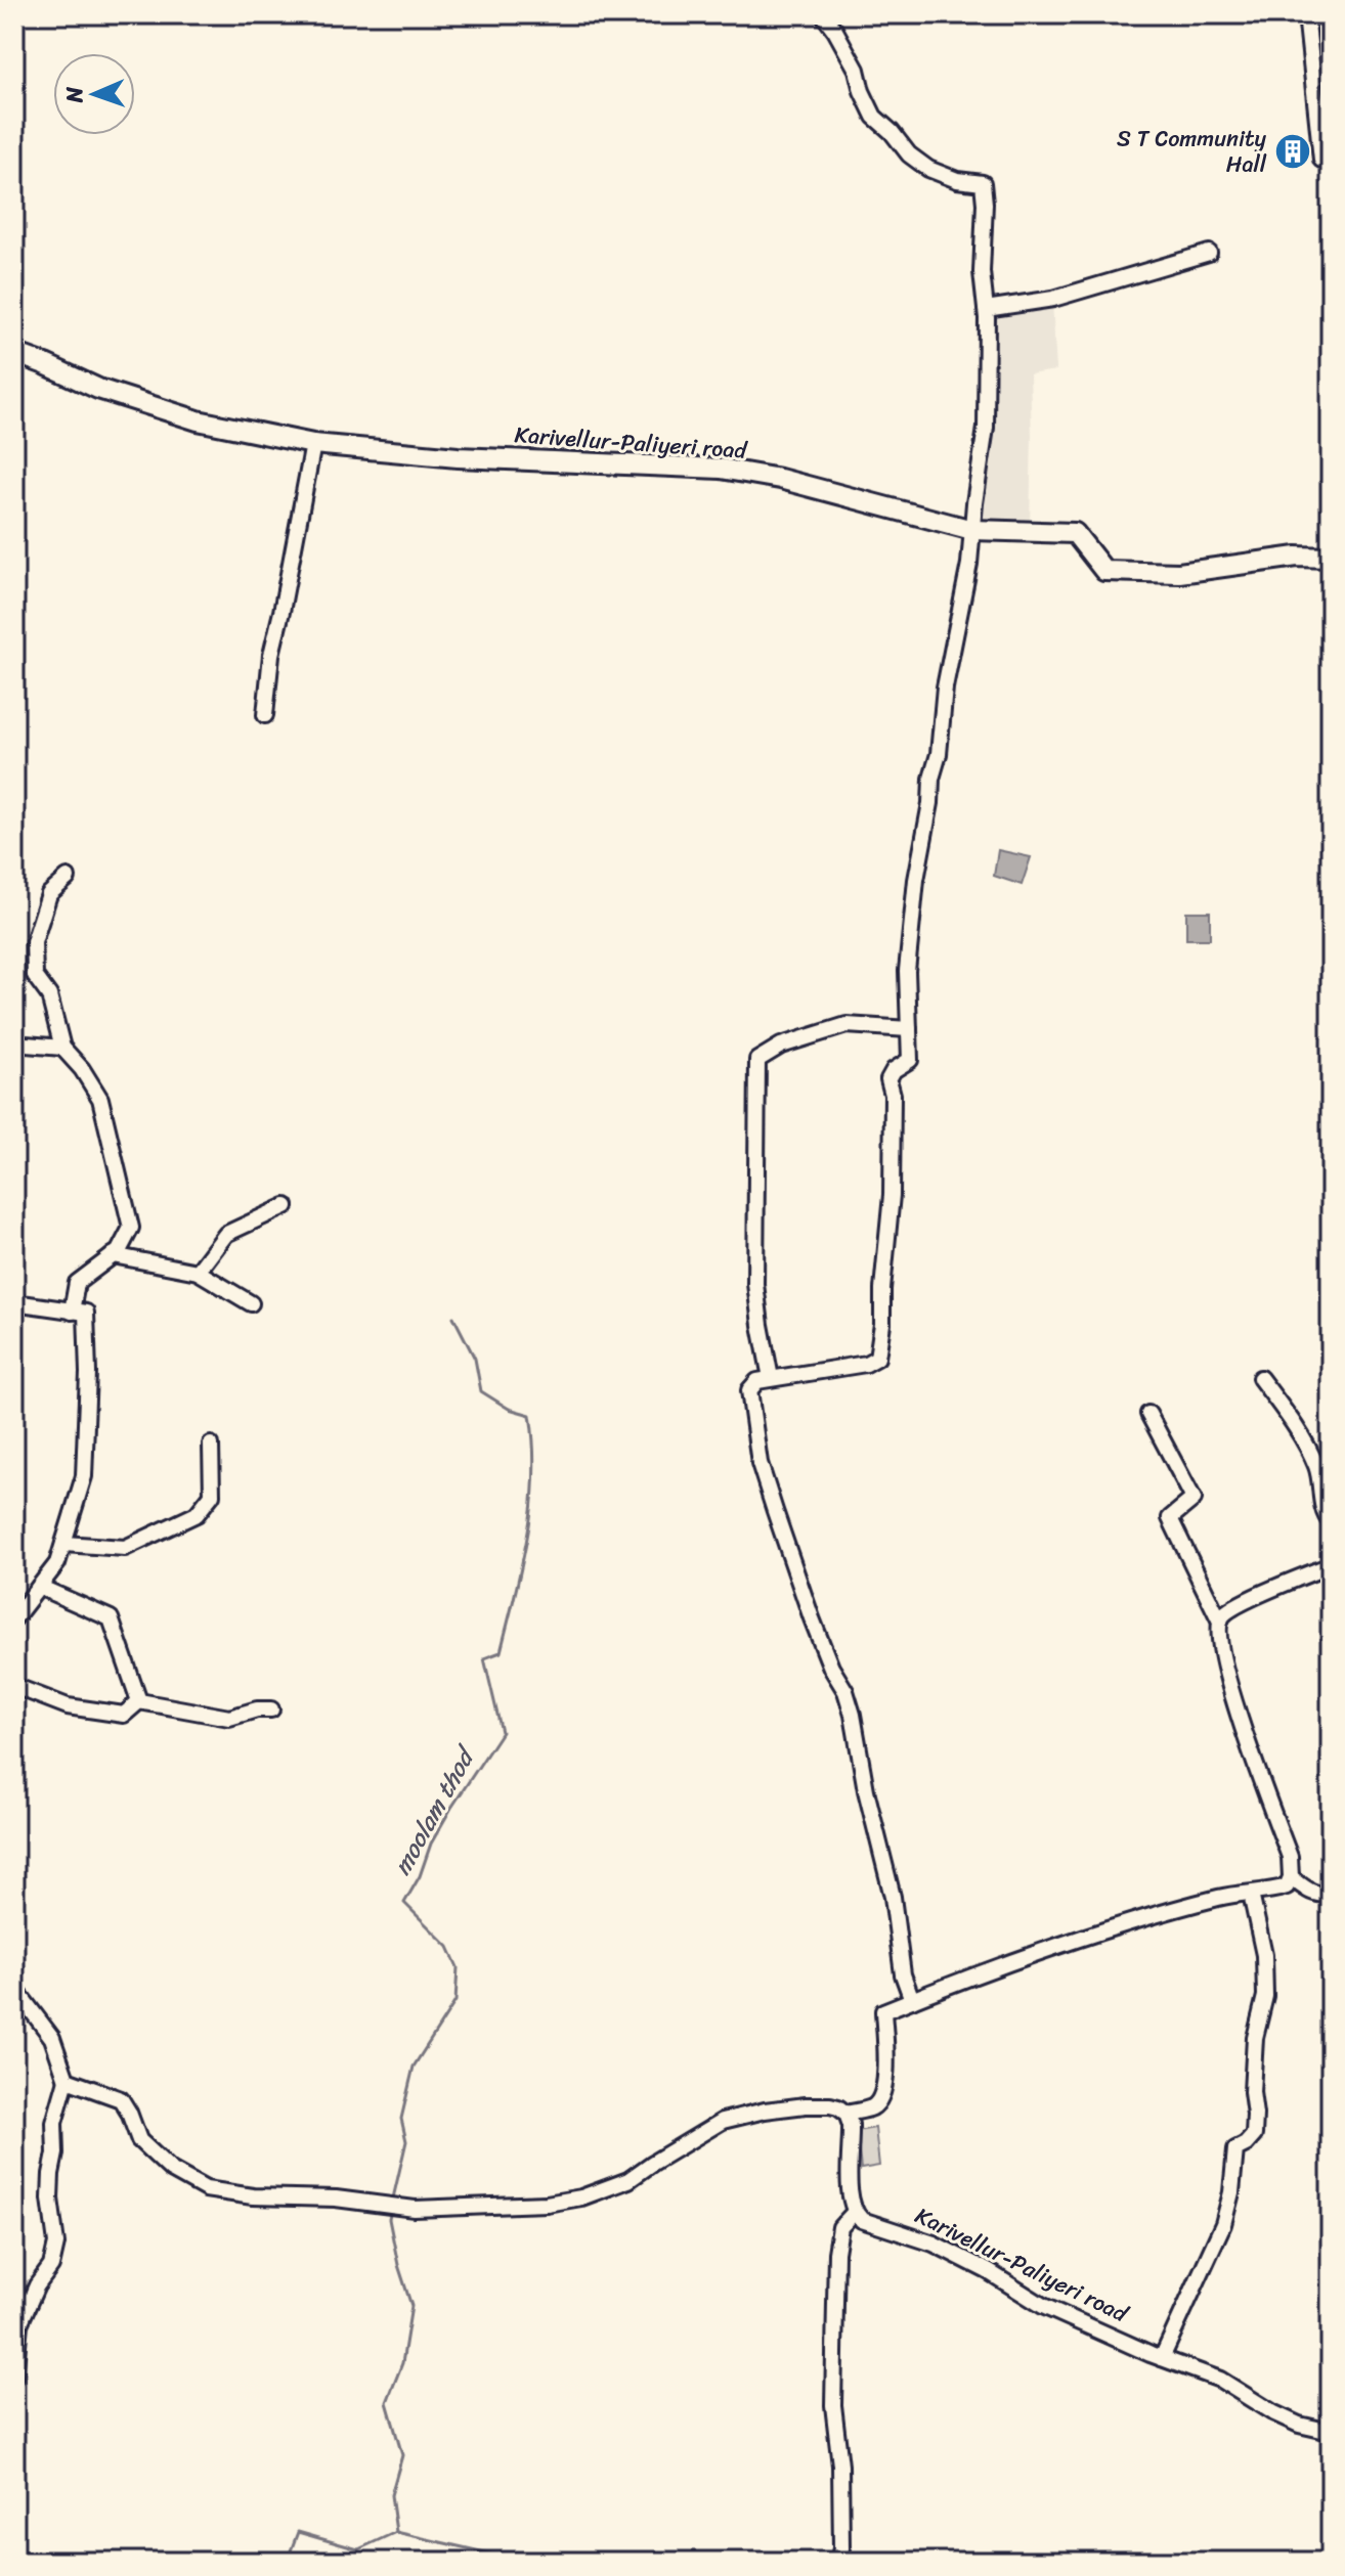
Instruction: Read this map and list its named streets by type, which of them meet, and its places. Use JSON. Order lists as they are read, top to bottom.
{
  "streets": {
    "main road": ["Karivellur-Paliyeri road"]
  },
  "water": ["moolam thod"],
  "places": {
    "building": ["S T Community Hall"]
  },
  "north": "left"
}
